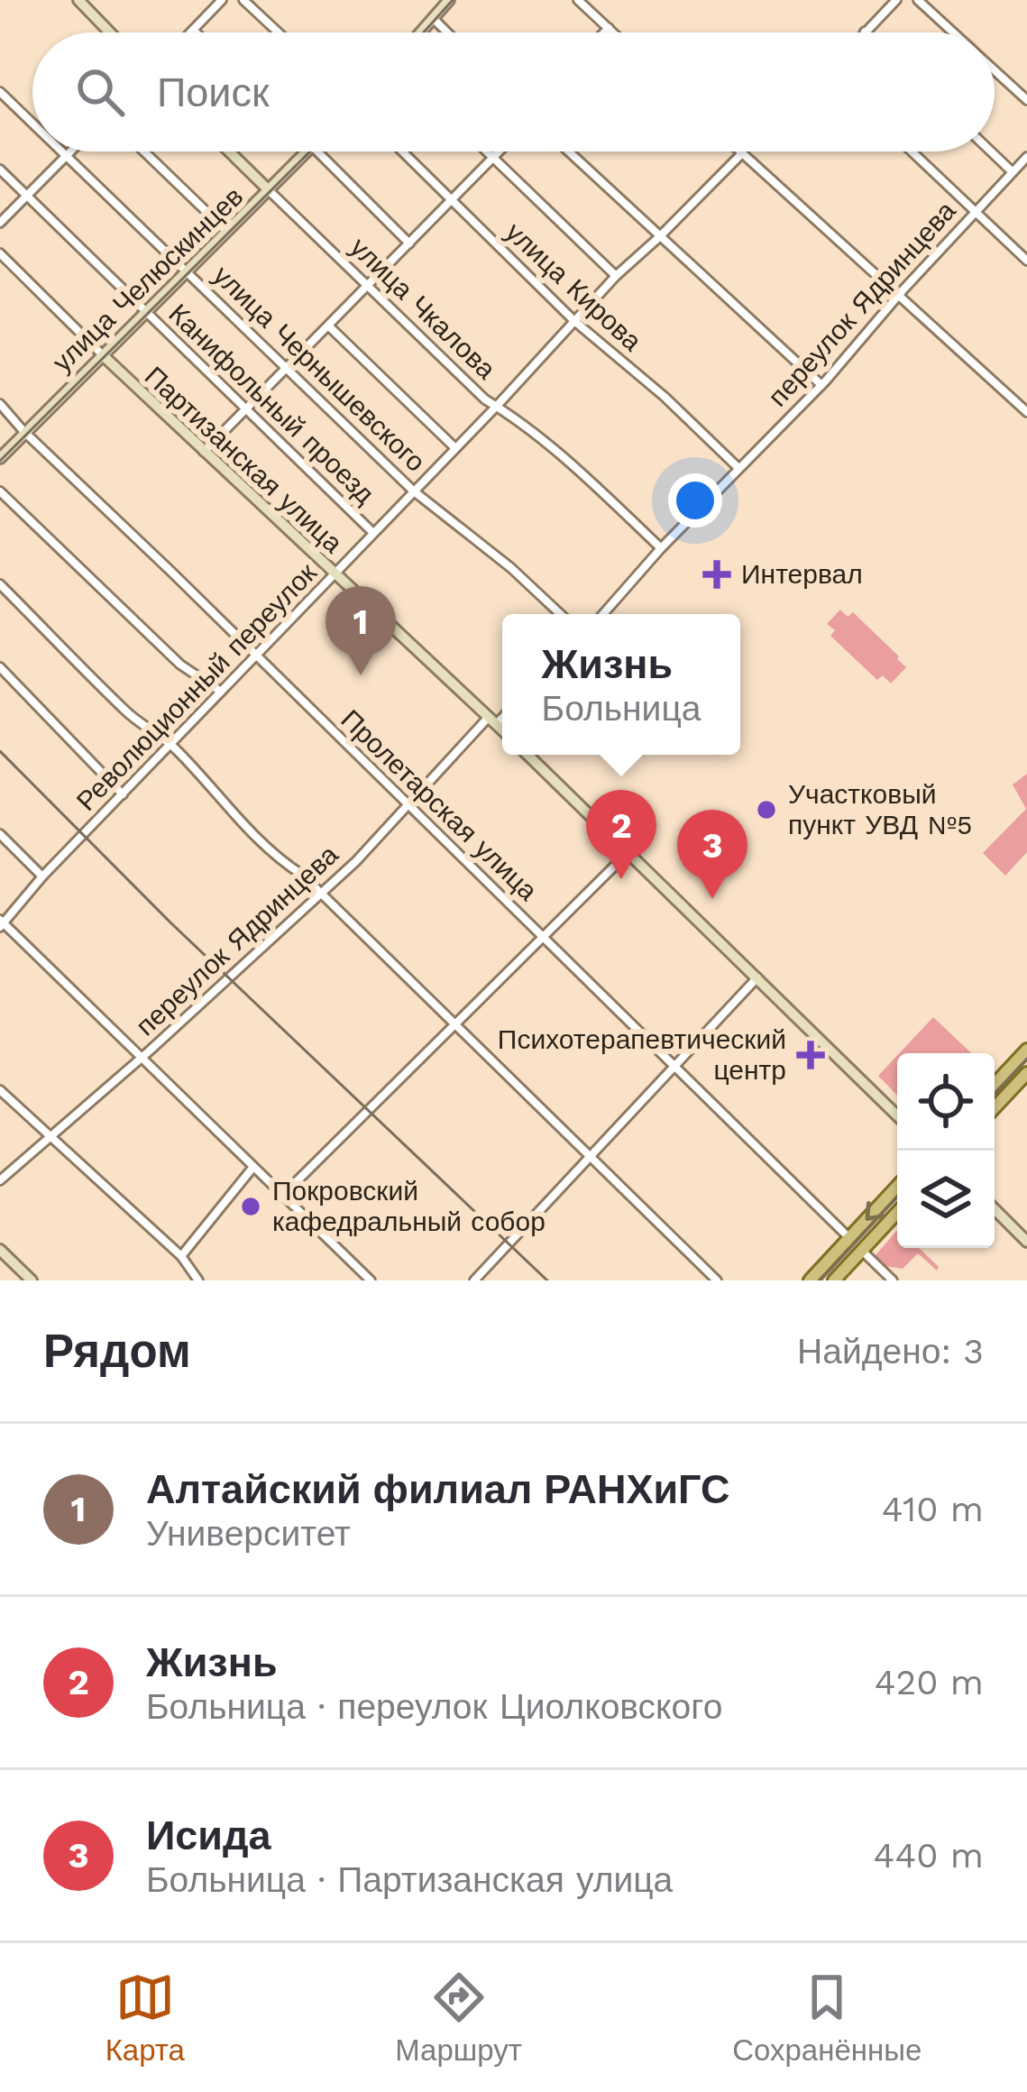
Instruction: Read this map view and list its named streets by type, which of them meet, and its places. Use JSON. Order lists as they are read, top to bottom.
{
  "streets": {
    "main road": ["улица Челюскинцев", "улица Чкалова", "Партизанская улица"],
    "street": [
      "улица Кирова",
      "переулок Ядринцева",
      "улица Чернышевского",
      "Канифольный проезд",
      "Революционный переулок",
      "Пролетарская улица"
    ]
  },
  "crossings": [
    ["улица Челюскинцев", "улица Чкалова"],
    ["улица Челюскинцев", "улица Чернышевского"],
    ["улица Челюскинцев", "Канифольный проезд"],
    ["улица Челюскинцев", "Партизанская улица"],
    ["улица Челюскинцев", "Пролетарская улица"],
    ["улица Кирова", "переулок Ядринцева"],
    ["улица Кирова", "Революционный переулок"],
    ["переулок Ядринцева", "улица Чкалова"],
    ["переулок Ядринцева", "Партизанская улица"],
    ["переулок Ядринцева", "Пролетарская улица"],
    ["улица Чкалова", "Революционный переулок"],
    ["улица Чернышевского", "Революционный переулок"],
    ["Канифольный проезд", "Революционный переулок"],
    ["Партизанская улица", "Революционный переулок"],
    ["Революционный переулок", "Пролетарская улица"]
  ],
  "places": {
    "health": ["Интервал", "Психотерапевтический центр"],
    "other": ["Участковый пункт УВД №5", "Покровский кафедральный собор"]
  },
  "page": {
    "search": "Поиск",
    "pins": ["1", "2", "3"],
    "popup": ["Жизнь", "Больница"],
    "heading": ["Рядом", "Найдено: 3"],
    "list": [
      {
        "mark": "1",
        "name": "Алтайский филиал РАНХиГС",
        "note": "Университет",
        "value": "410 m"
      },
      {
        "mark": "2",
        "name": "Жизнь",
        "note": "Больница · переулок Циолковского",
        "value": "420 m"
      },
      {
        "mark": "3",
        "name": "Исида",
        "note": "Больница · Партизанская улица",
        "value": "440 m"
      }
    ],
    "nav": ["Карта", "Маршрут", "Сохранённые"]
  }
}
